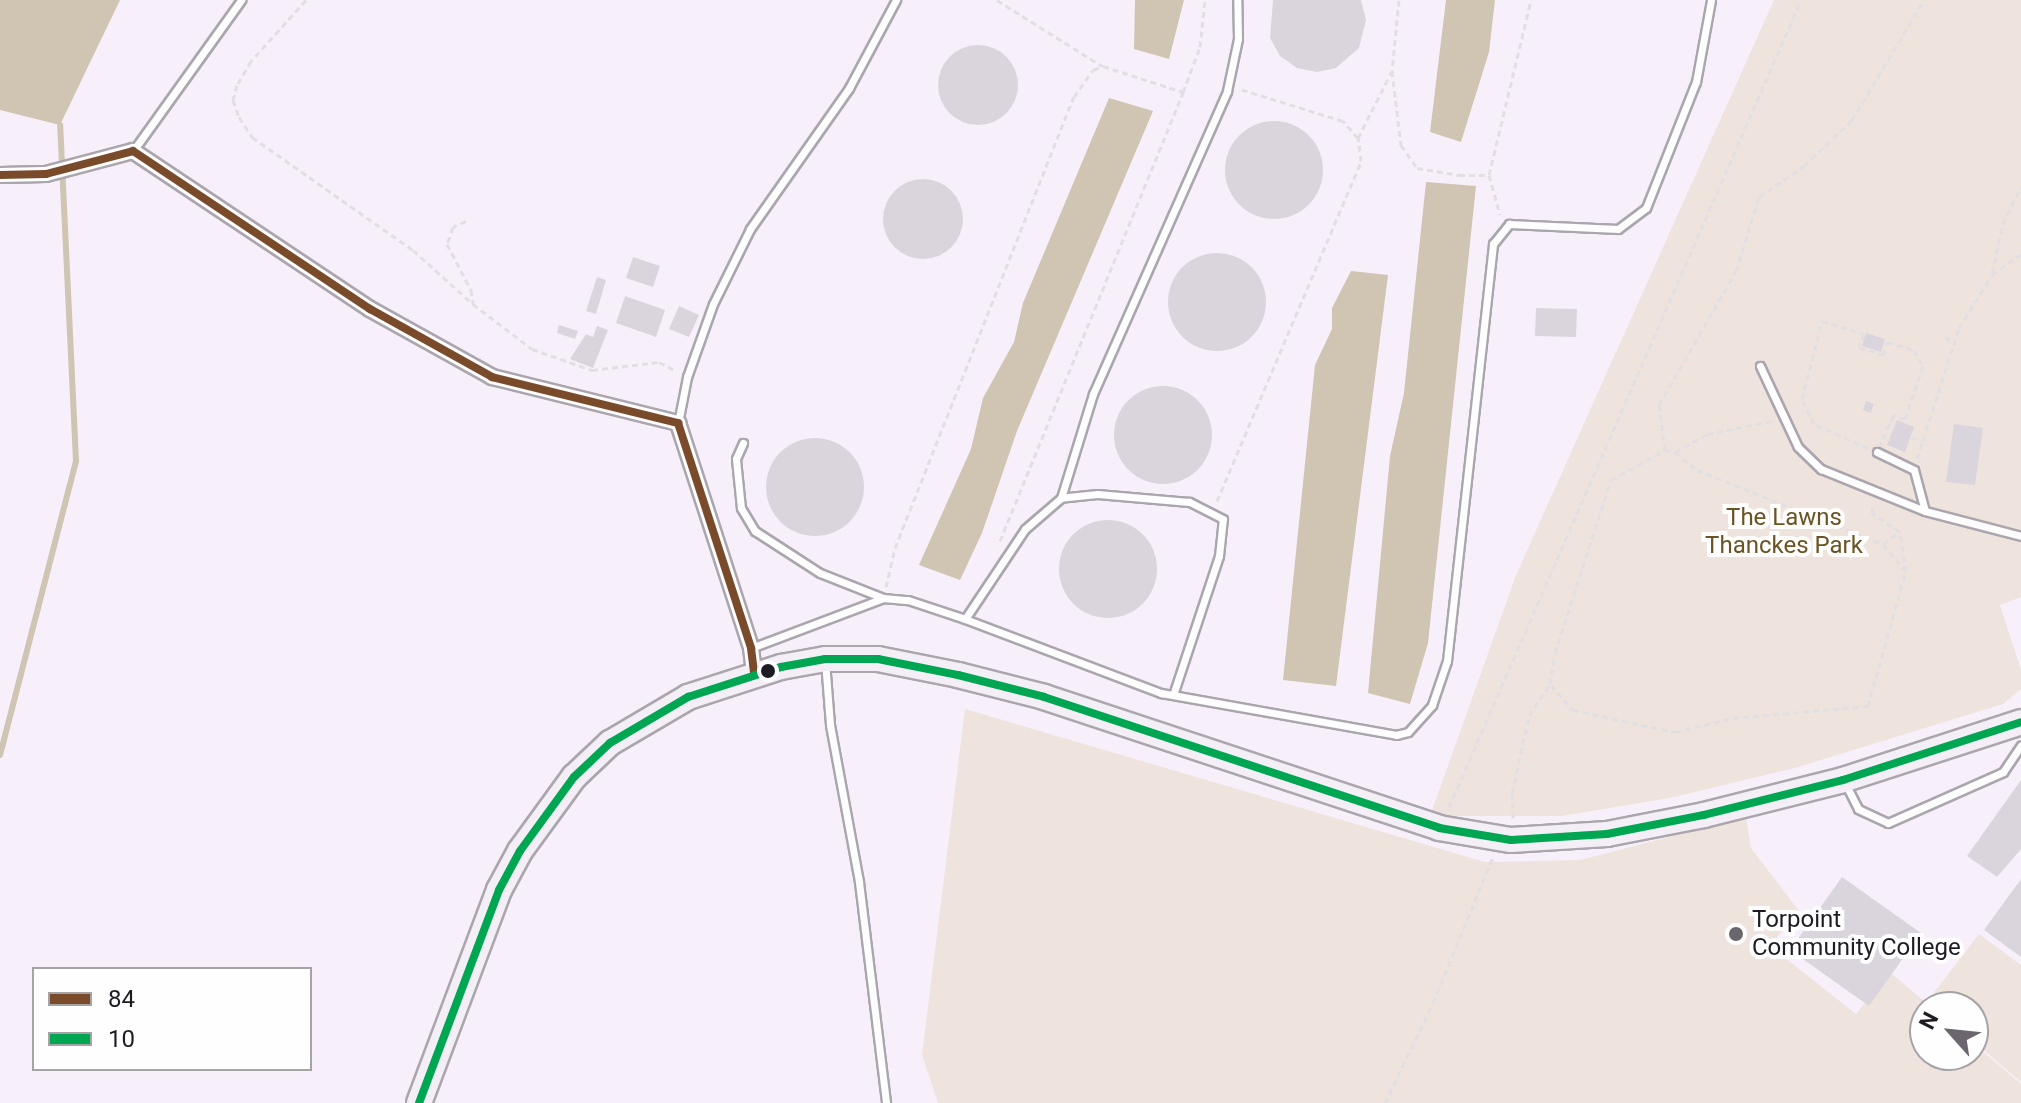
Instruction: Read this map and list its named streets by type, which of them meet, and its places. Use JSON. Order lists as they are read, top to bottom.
{
  "parks": ["The Lawns Thanckes Park"],
  "places": ["Torpoint Community College"],
  "lines": ["transit line 84", "transit line 10"],
  "legend": ["84", "10"],
  "north": "top left"
}
